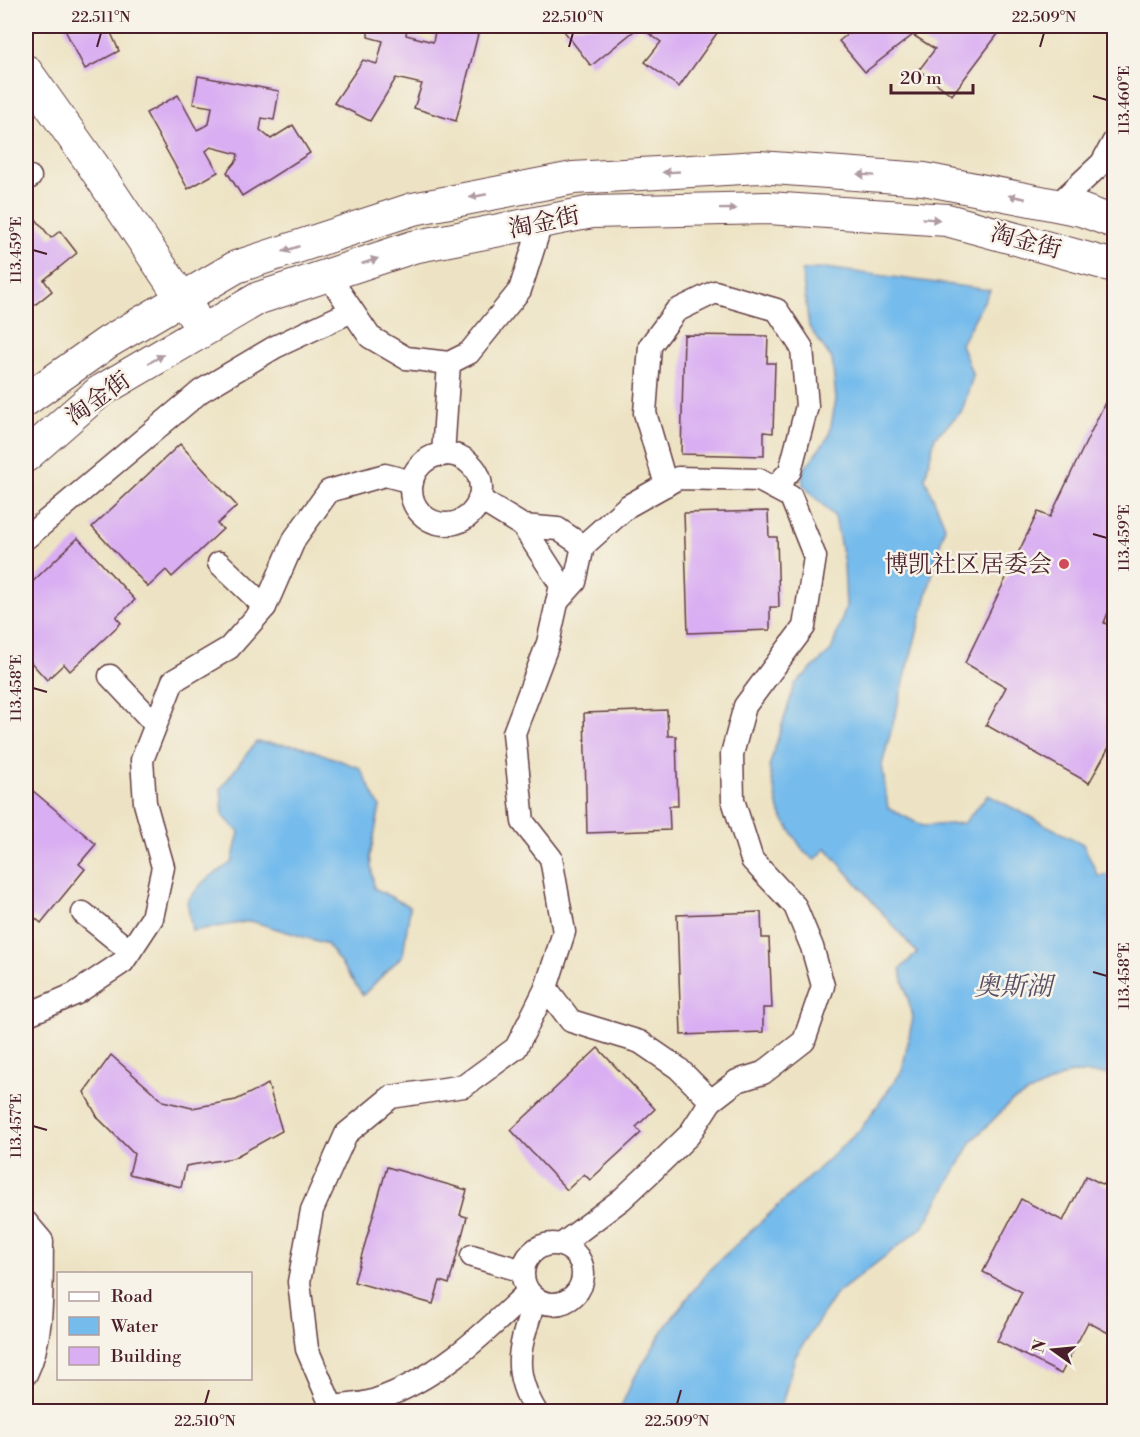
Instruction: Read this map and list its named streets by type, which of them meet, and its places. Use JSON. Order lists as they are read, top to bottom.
{
  "streets": {
    "street": ["淘金街"]
  },
  "water": ["奥斯湖"],
  "places": ["博凯社区居委会"],
  "legend": ["Road", "Water", "Building"],
  "scale_bar": "20 m",
  "north": "left",
  "coordinates": [
    "22.511°N",
    "22.510°N",
    "22.509°N",
    "113.460°E",
    "113.459°E",
    "113.458°E",
    "113.457°E"
  ]
}
